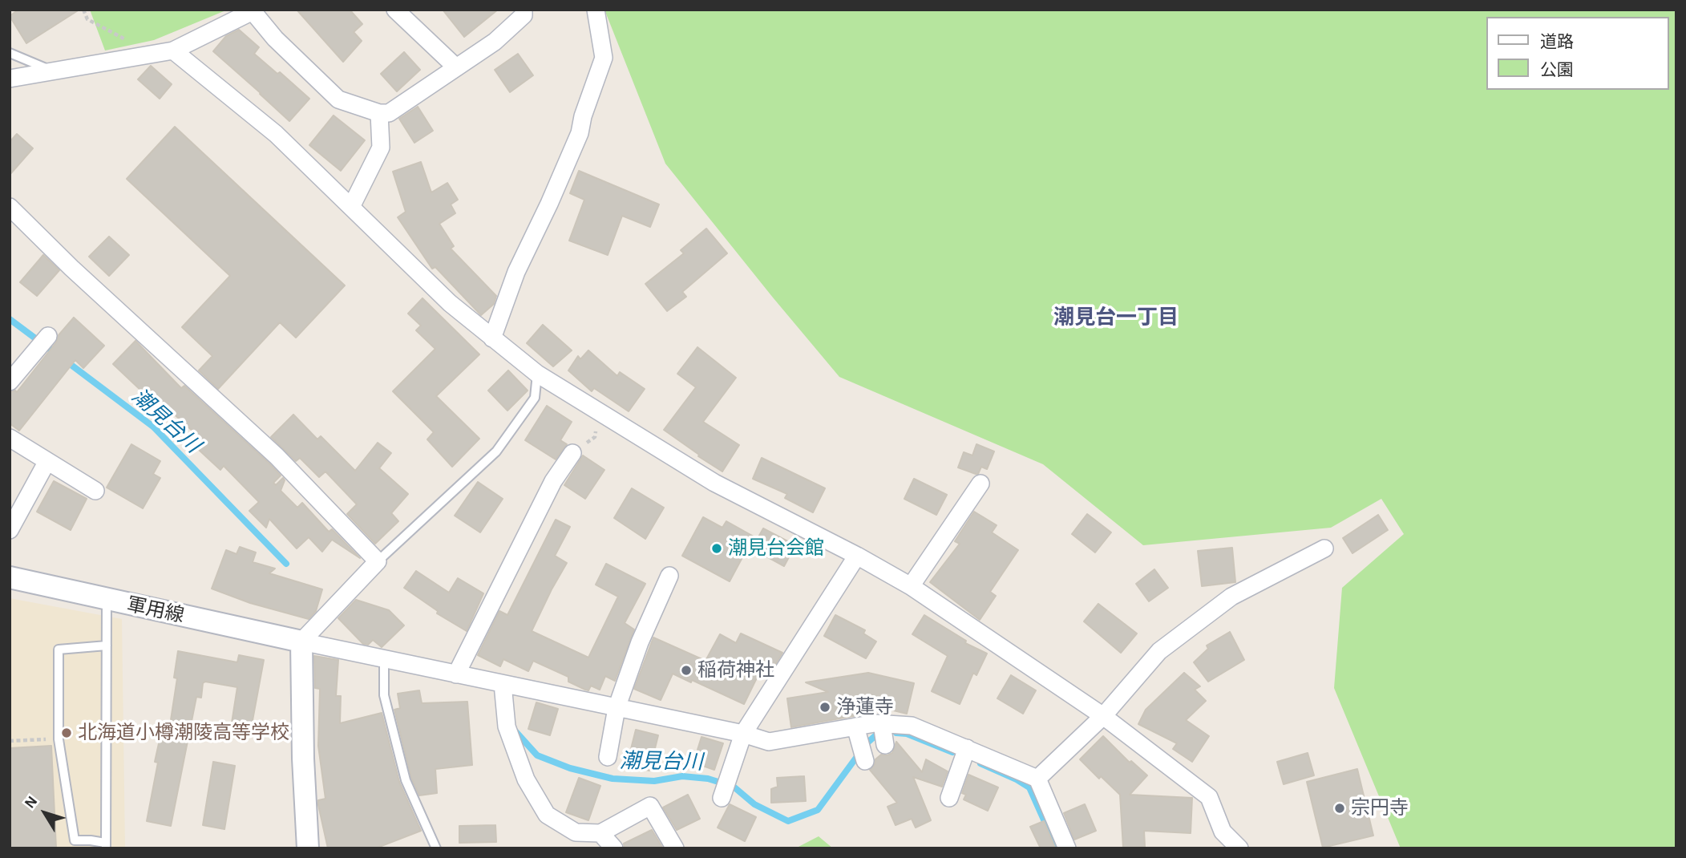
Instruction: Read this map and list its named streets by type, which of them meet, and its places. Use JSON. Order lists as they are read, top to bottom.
{
  "streets": {
    "street": ["軍用線"]
  },
  "districts": ["潮見台一丁目"],
  "water": ["潮見台川"],
  "places": [
    "潮見台会館",
    "稲荷神社",
    "浄蓮寺",
    "北海道小樽潮陵高等学校",
    "宗円寺"
  ],
  "legend": ["道路", "公園"],
  "north": "top left"
}
